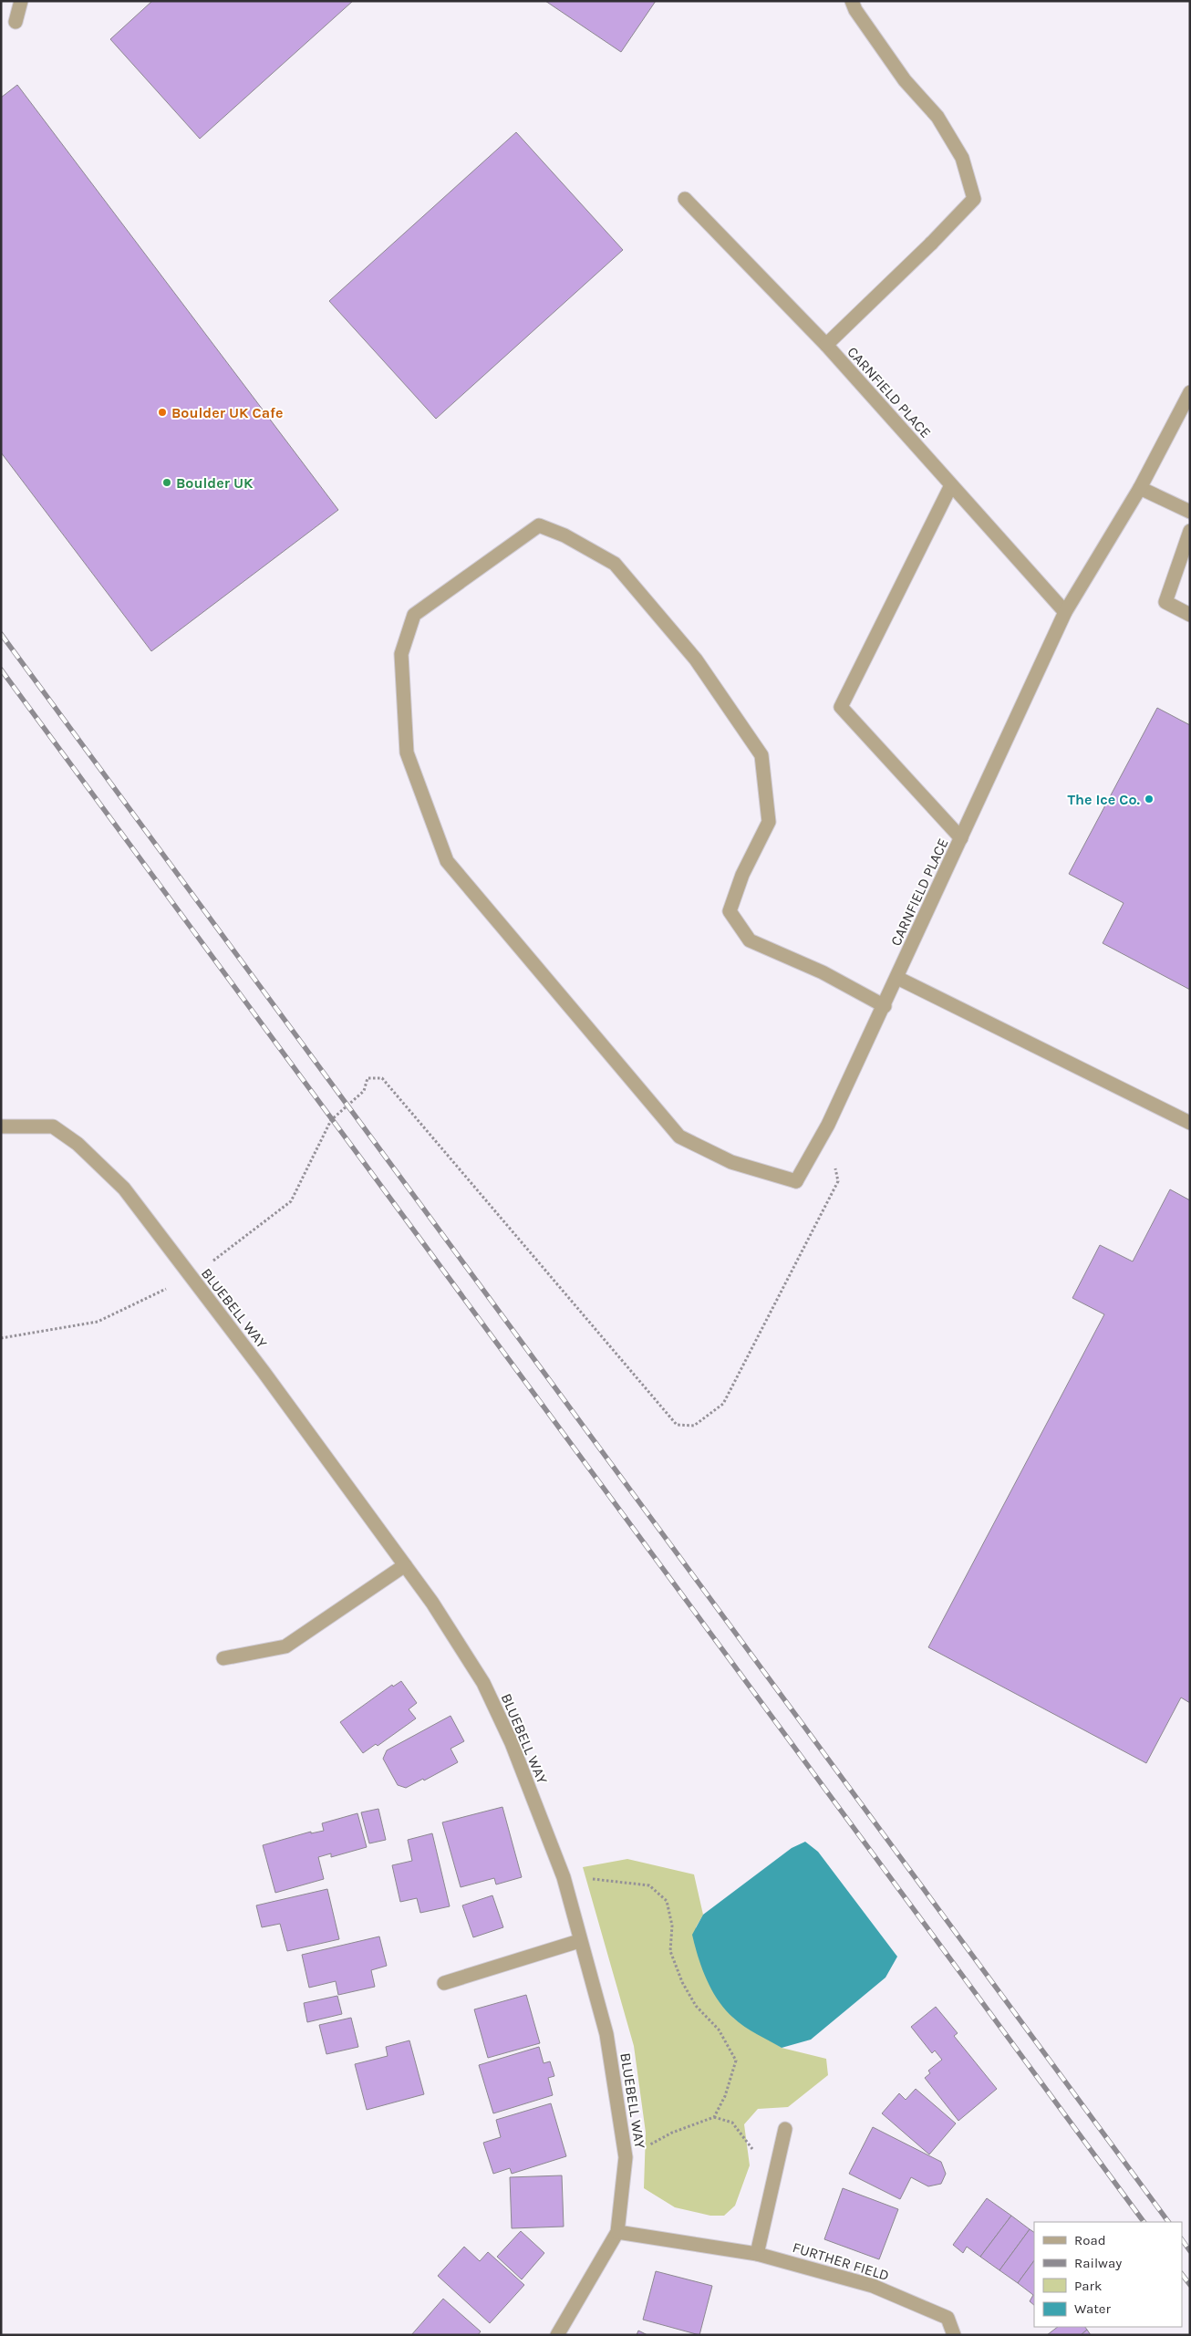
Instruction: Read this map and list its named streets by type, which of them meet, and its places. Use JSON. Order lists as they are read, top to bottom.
{
  "streets": {
    "street": ["CARNFIELD PLACE", "BLUEBELL WAY", "FURTHER FIELD"]
  },
  "crossings": [
    ["BLUEBELL WAY", "FURTHER FIELD"]
  ],
  "places": ["Boulder UK Cafe", "Boulder UK", "The Ice Co."],
  "legend": [
    "Road",
    "Railway",
    "Park",
    "Water"
  ]
}
